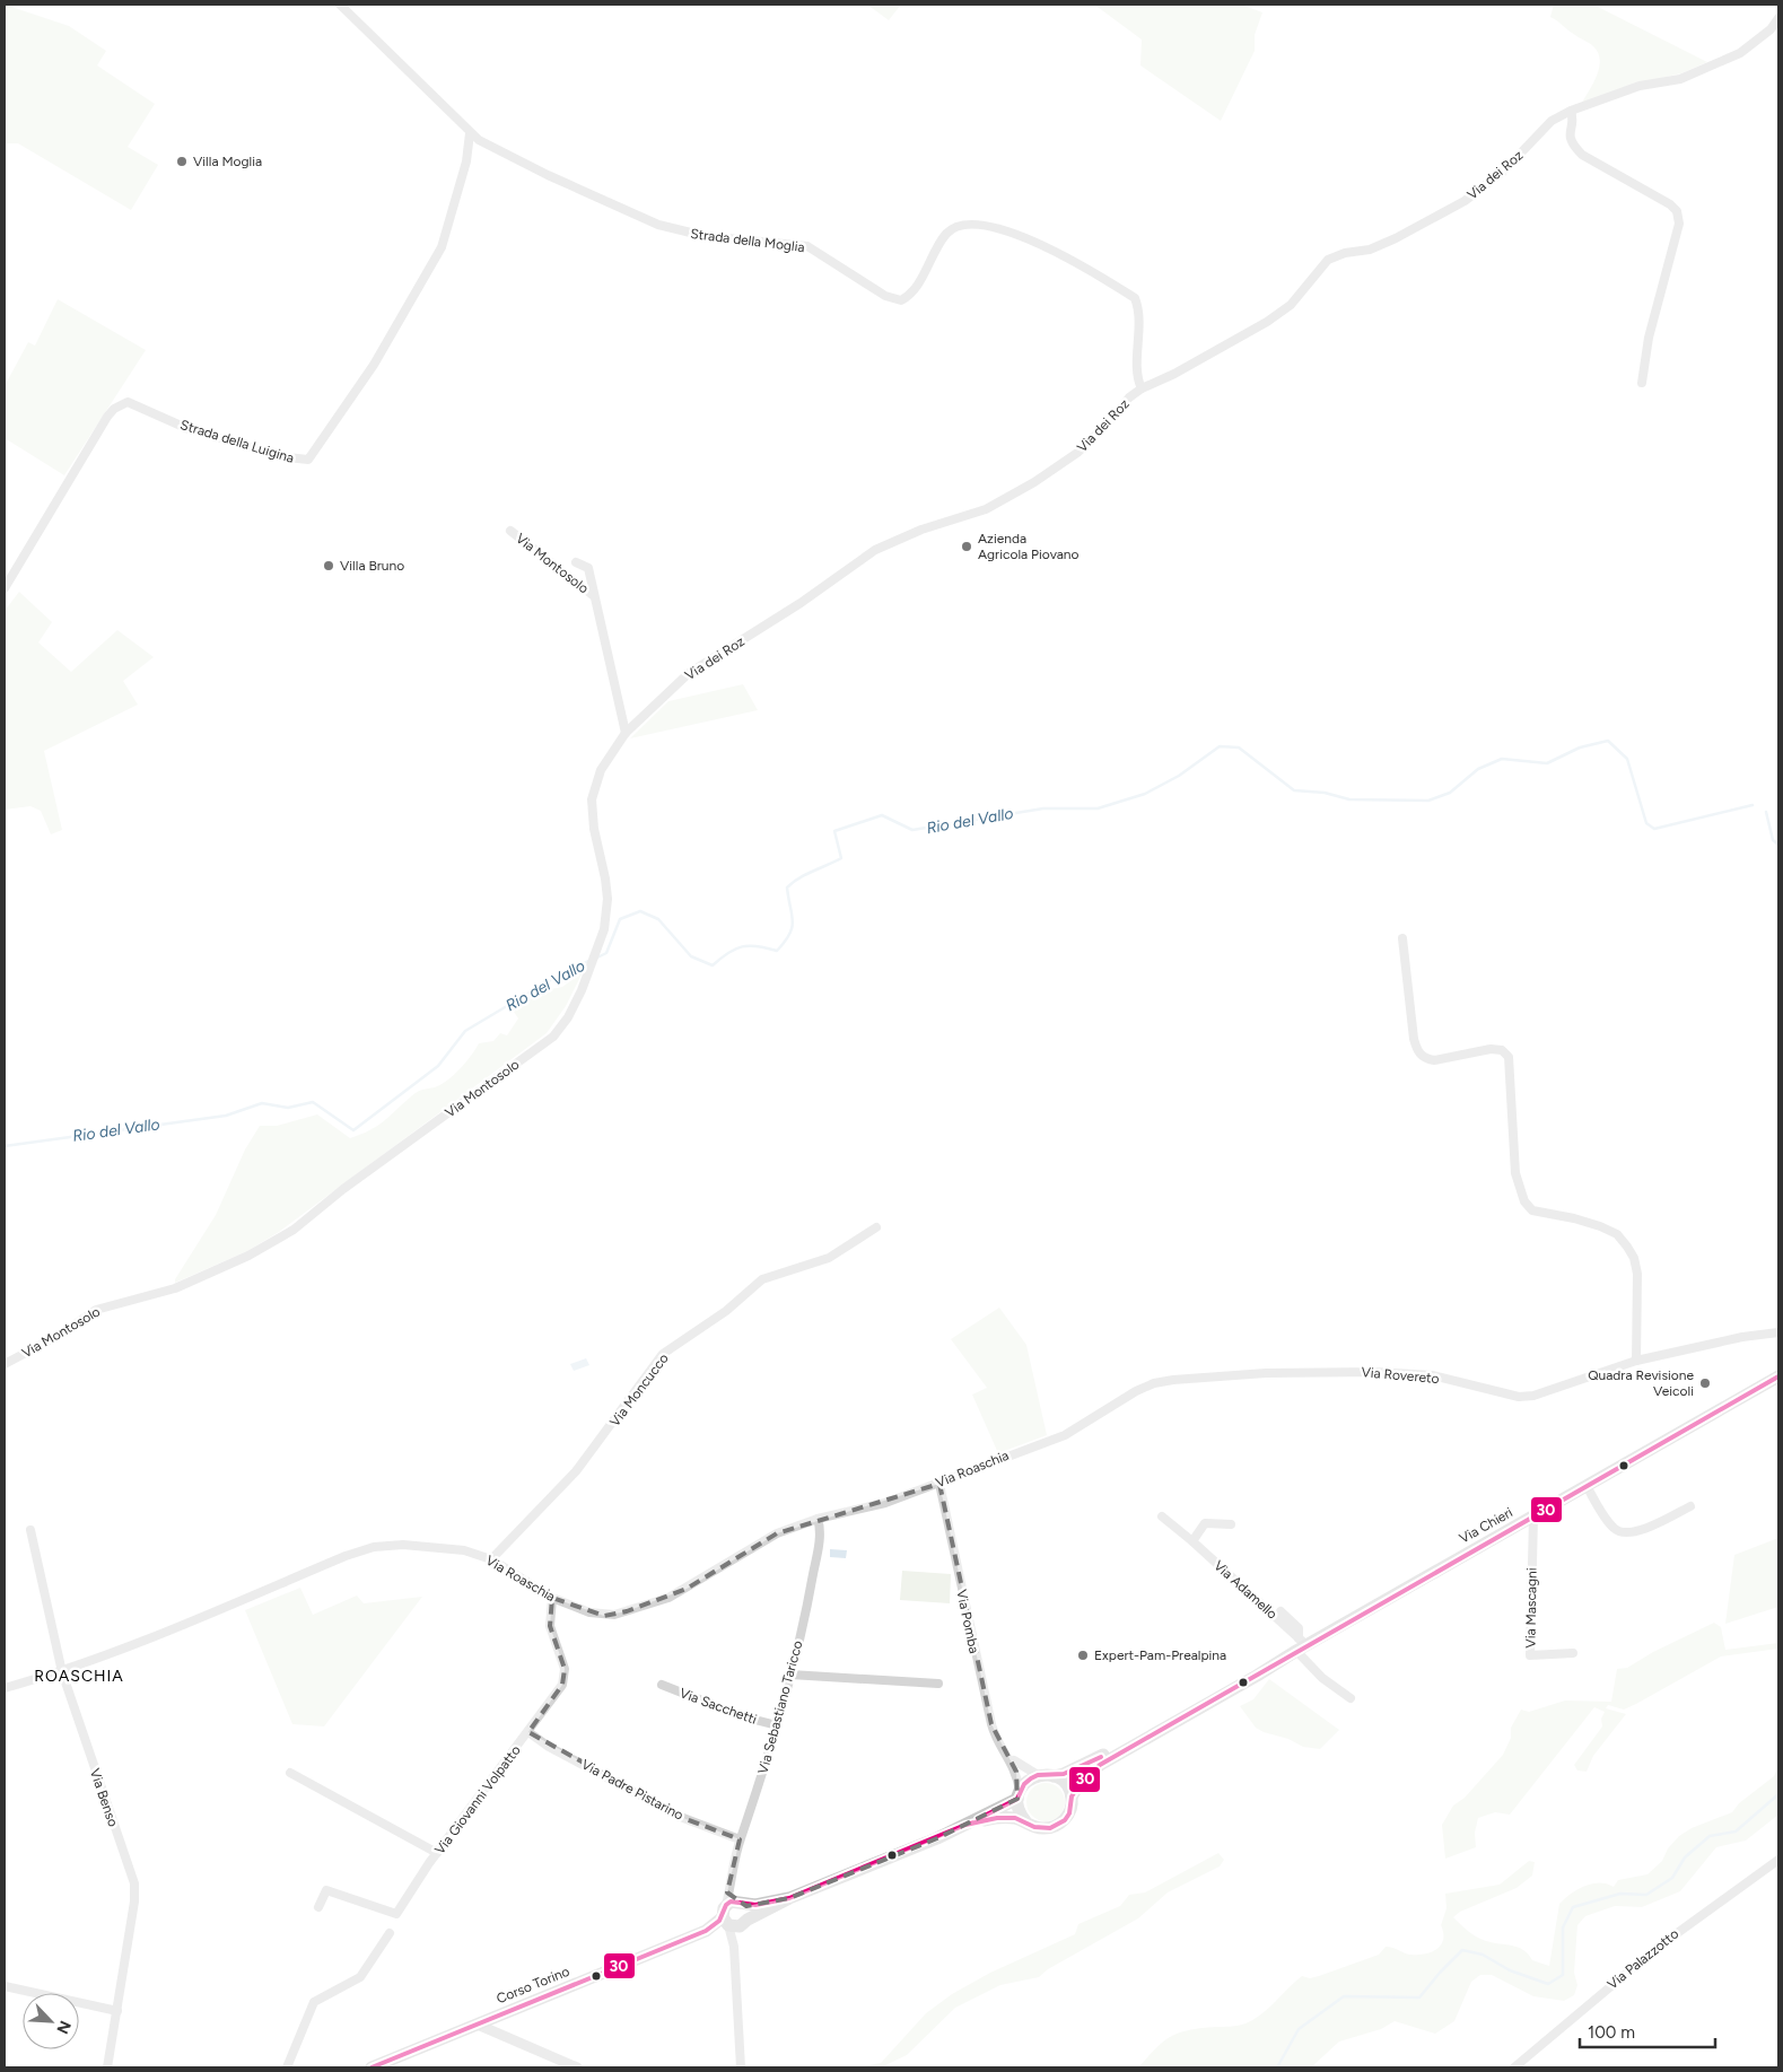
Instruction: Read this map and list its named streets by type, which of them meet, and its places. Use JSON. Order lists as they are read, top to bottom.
{
  "streets": {
    "main road": ["Via Chieri", "Corso Torino"],
    "street": [
      "Via dei Roz",
      "Strada della Moglia",
      "Strada della Luigina",
      "Via Montosolo",
      "Via Rovereto",
      "Via Moncucco",
      "Via Roaschia",
      "Via Adamello",
      "Via Mascagni",
      "Via Pomba",
      "Via Sacchetti",
      "Via Sebastiano Taricco",
      "Via Padre Pistarino",
      "Via Benso",
      "Via Giovanni Volpatto",
      "Via Palazzotto"
    ]
  },
  "crossings": [
    ["Via dei Roz", "Strada della Moglia"],
    ["Via dei Roz", "Via Montosolo"],
    ["Strada della Moglia", "Strada della Luigina"],
    ["Via Rovereto", "Via Roaschia"],
    ["Via Moncucco", "Via Roaschia"],
    ["Via Roaschia", "Via Pomba"],
    ["Via Roaschia", "Via Sebastiano Taricco"],
    ["Via Roaschia", "Via Benso"],
    ["Via Roaschia", "Via Giovanni Volpatto"],
    ["Via Chieri", "Via Adamello"],
    ["Via Chieri", "Via Mascagni"],
    ["Via Chieri", "Via Pomba"],
    ["Via Chieri", "Corso Torino"],
    ["Via Sacchetti", "Via Sebastiano Taricco"],
    ["Via Sebastiano Taricco", "Via Padre Pistarino"],
    ["Via Sebastiano Taricco", "Corso Torino"],
    ["Via Padre Pistarino", "Via Giovanni Volpatto"]
  ],
  "districts": ["ROASCHIA"],
  "water": ["Rio del Vallo"],
  "places": [
    "Villa Moglia",
    "Azienda Agricola Piovano",
    "Villa Bruno",
    "Quadra Revisione Veicoli",
    "Expert-Pam-Prealpina"
  ],
  "lines": ["transit line 30"],
  "scale_bar": "100 m",
  "north": "bottom right"
}
